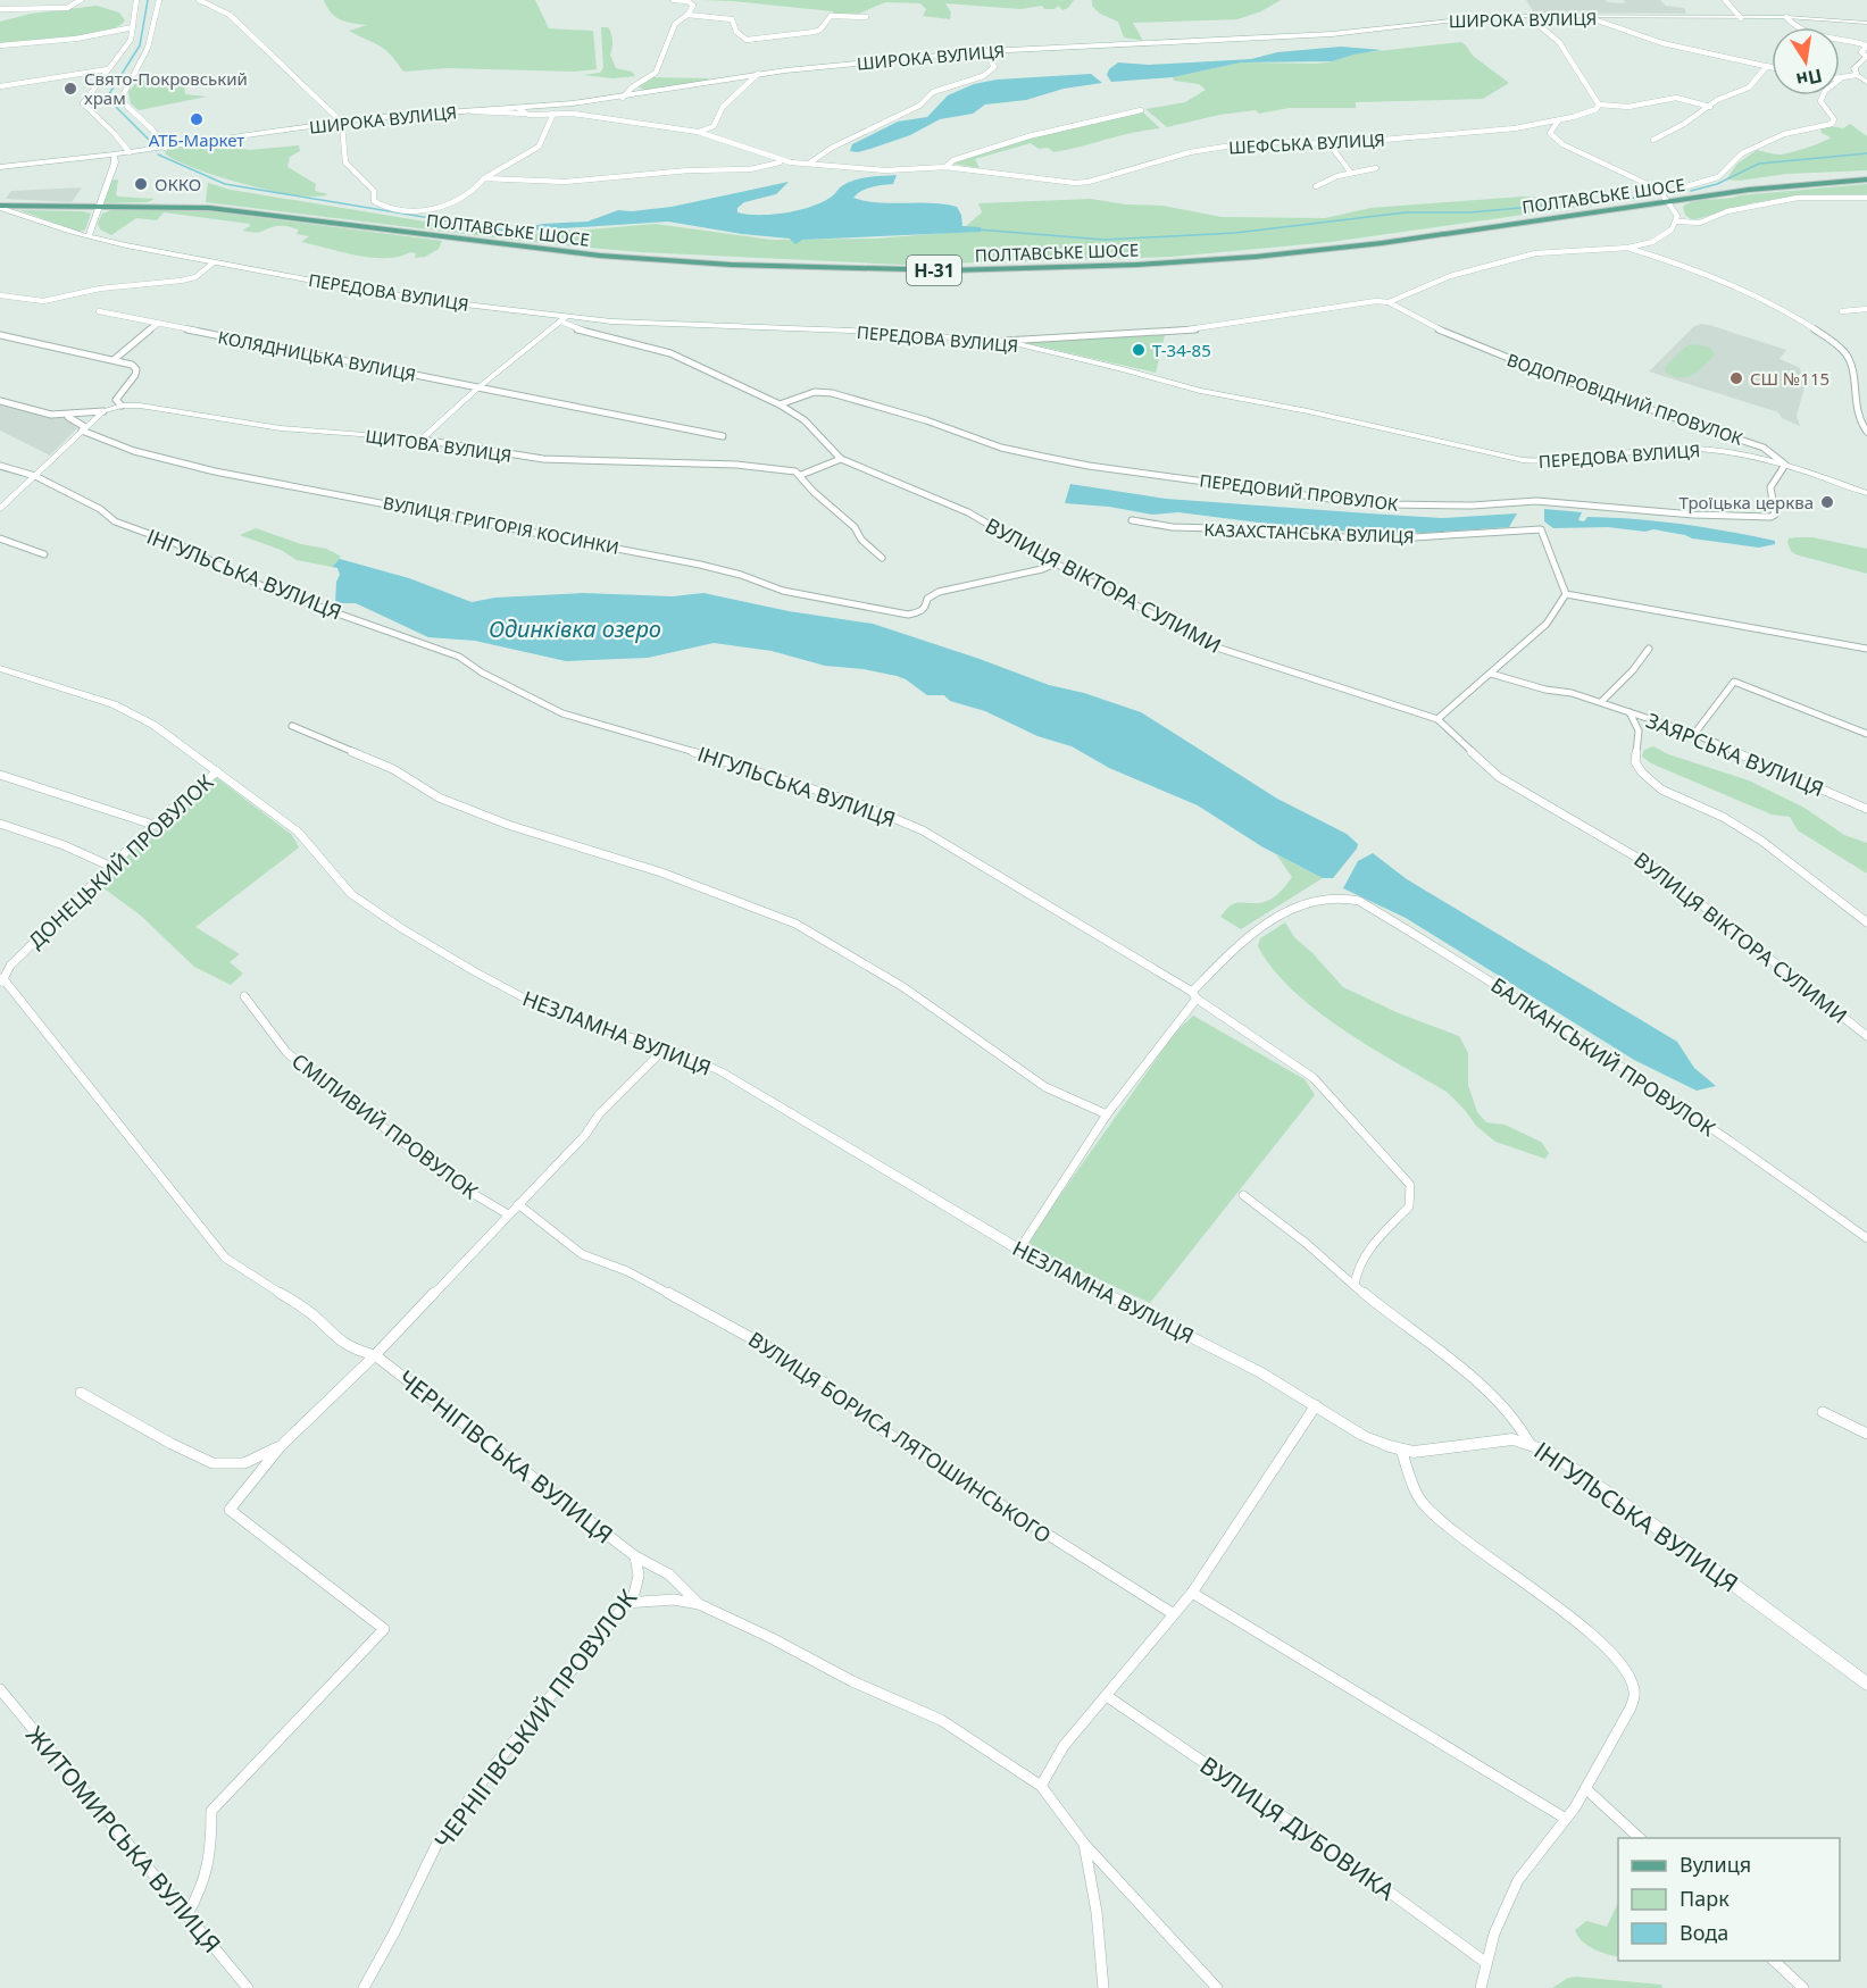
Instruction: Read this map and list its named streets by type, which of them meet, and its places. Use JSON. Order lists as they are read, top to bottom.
{
  "streets": {
    "main road": ["ПОЛТАВСЬКЕ ШОСЕ", "Н-31"],
    "street": [
      "ШИРОКА ВУЛИЦЯ",
      "ШЕФСЬКА ВУЛИЦЯ",
      "ПЕРЕДОВА ВУЛИЦЯ",
      "КОЛЯДНИЦЬКА ВУЛИЦЯ",
      "ВОДОПРОВІДНИЙ ПРОВУЛОК",
      "ЩИТОВА ВУЛИЦЯ",
      "ПЕРЕДОВИЙ ПРОВУЛОК",
      "ВУЛИЦЯ ГРИГОРІЯ КОСИНКИ",
      "КАЗАХСТАНСЬКА ВУЛИЦЯ",
      "ІНГУЛЬСЬКА ВУЛИЦЯ",
      "ВУЛИЦЯ ВІКТОРА СУЛИМИ",
      "ЗАЯРСЬКА ВУЛИЦЯ",
      "ДОНЕЦЬКИЙ ПРОВУЛОК",
      "НЕЗЛАМНА ВУЛИЦЯ",
      "БАЛКАНСЬКИЙ ПРОВУЛОК",
      "СМІЛИВИЙ ПРОВУЛОК",
      "ВУЛИЦЯ БОРИСА ЛЯТОШИНСЬКОГО",
      "ЧЕРНІГІВСЬКА ВУЛИЦЯ",
      "ЧЕРНІГІВСЬКИЙ ПРОВУЛОК",
      "ВУЛИЦЯ ДУБОВИКА",
      "ЖИТОМИРСЬКА ВУЛИЦЯ"
    ]
  },
  "crossings": [
    ["ПОЛТАВСЬКЕ ШОСЕ", "ПЕРЕДОВА ВУЛИЦЯ"],
    ["ПЕРЕДОВА ВУЛИЦЯ", "ВОДОПРОВІДНИЙ ПРОВУЛОК"],
    ["ПЕРЕДОВА ВУЛИЦЯ", "ПЕРЕДОВИЙ ПРОВУЛОК"],
    ["ПЕРЕДОВА ВУЛИЦЯ", "ВУЛИЦЯ ВІКТОРА СУЛИМИ"],
    ["ВОДОПРОВІДНИЙ ПРОВУЛОК", "ПЕРЕДОВИЙ ПРОВУЛОК"],
    ["ЩИТОВА ВУЛИЦЯ", "ВУЛИЦЯ ГРИГОРІЯ КОСИНКИ"],
    ["ЩИТОВА ВУЛИЦЯ", "ІНГУЛЬСЬКА ВУЛИЦЯ"],
    ["ПЕРЕДОВИЙ ПРОВУЛОК", "ВУЛИЦЯ ВІКТОРА СУЛИМИ"],
    ["ВУЛИЦЯ ГРИГОРІЯ КОСИНКИ", "ВУЛИЦЯ ВІКТОРА СУЛИМИ"],
    ["ІНГУЛЬСЬКА ВУЛИЦЯ", "НЕЗЛАМНА ВУЛИЦЯ"],
    ["ІНГУЛЬСЬКА ВУЛИЦЯ", "БАЛКАНСЬКИЙ ПРОВУЛОК"],
    ["ДОНЕЦЬКИЙ ПРОВУЛОК", "НЕЗЛАМНА ВУЛИЦЯ"],
    ["ДОНЕЦЬКИЙ ПРОВУЛОК", "ЧЕРНІГІВСЬКА ВУЛИЦЯ"],
    ["ЧЕРНІГІВСЬКА ВУЛИЦЯ", "ЧЕРНІГІВСЬКИЙ ПРОВУЛОК"]
  ],
  "water": ["Одинківка озеро"],
  "places": [
    "Свято-Покровський храм",
    "АТБ-Маркет",
    "ОККО",
    "Т-34-85",
    "СШ №115",
    "Троїцька церква"
  ],
  "legend": ["Вулиця", "Парк", "Вода"],
  "north": "bottom"
}
